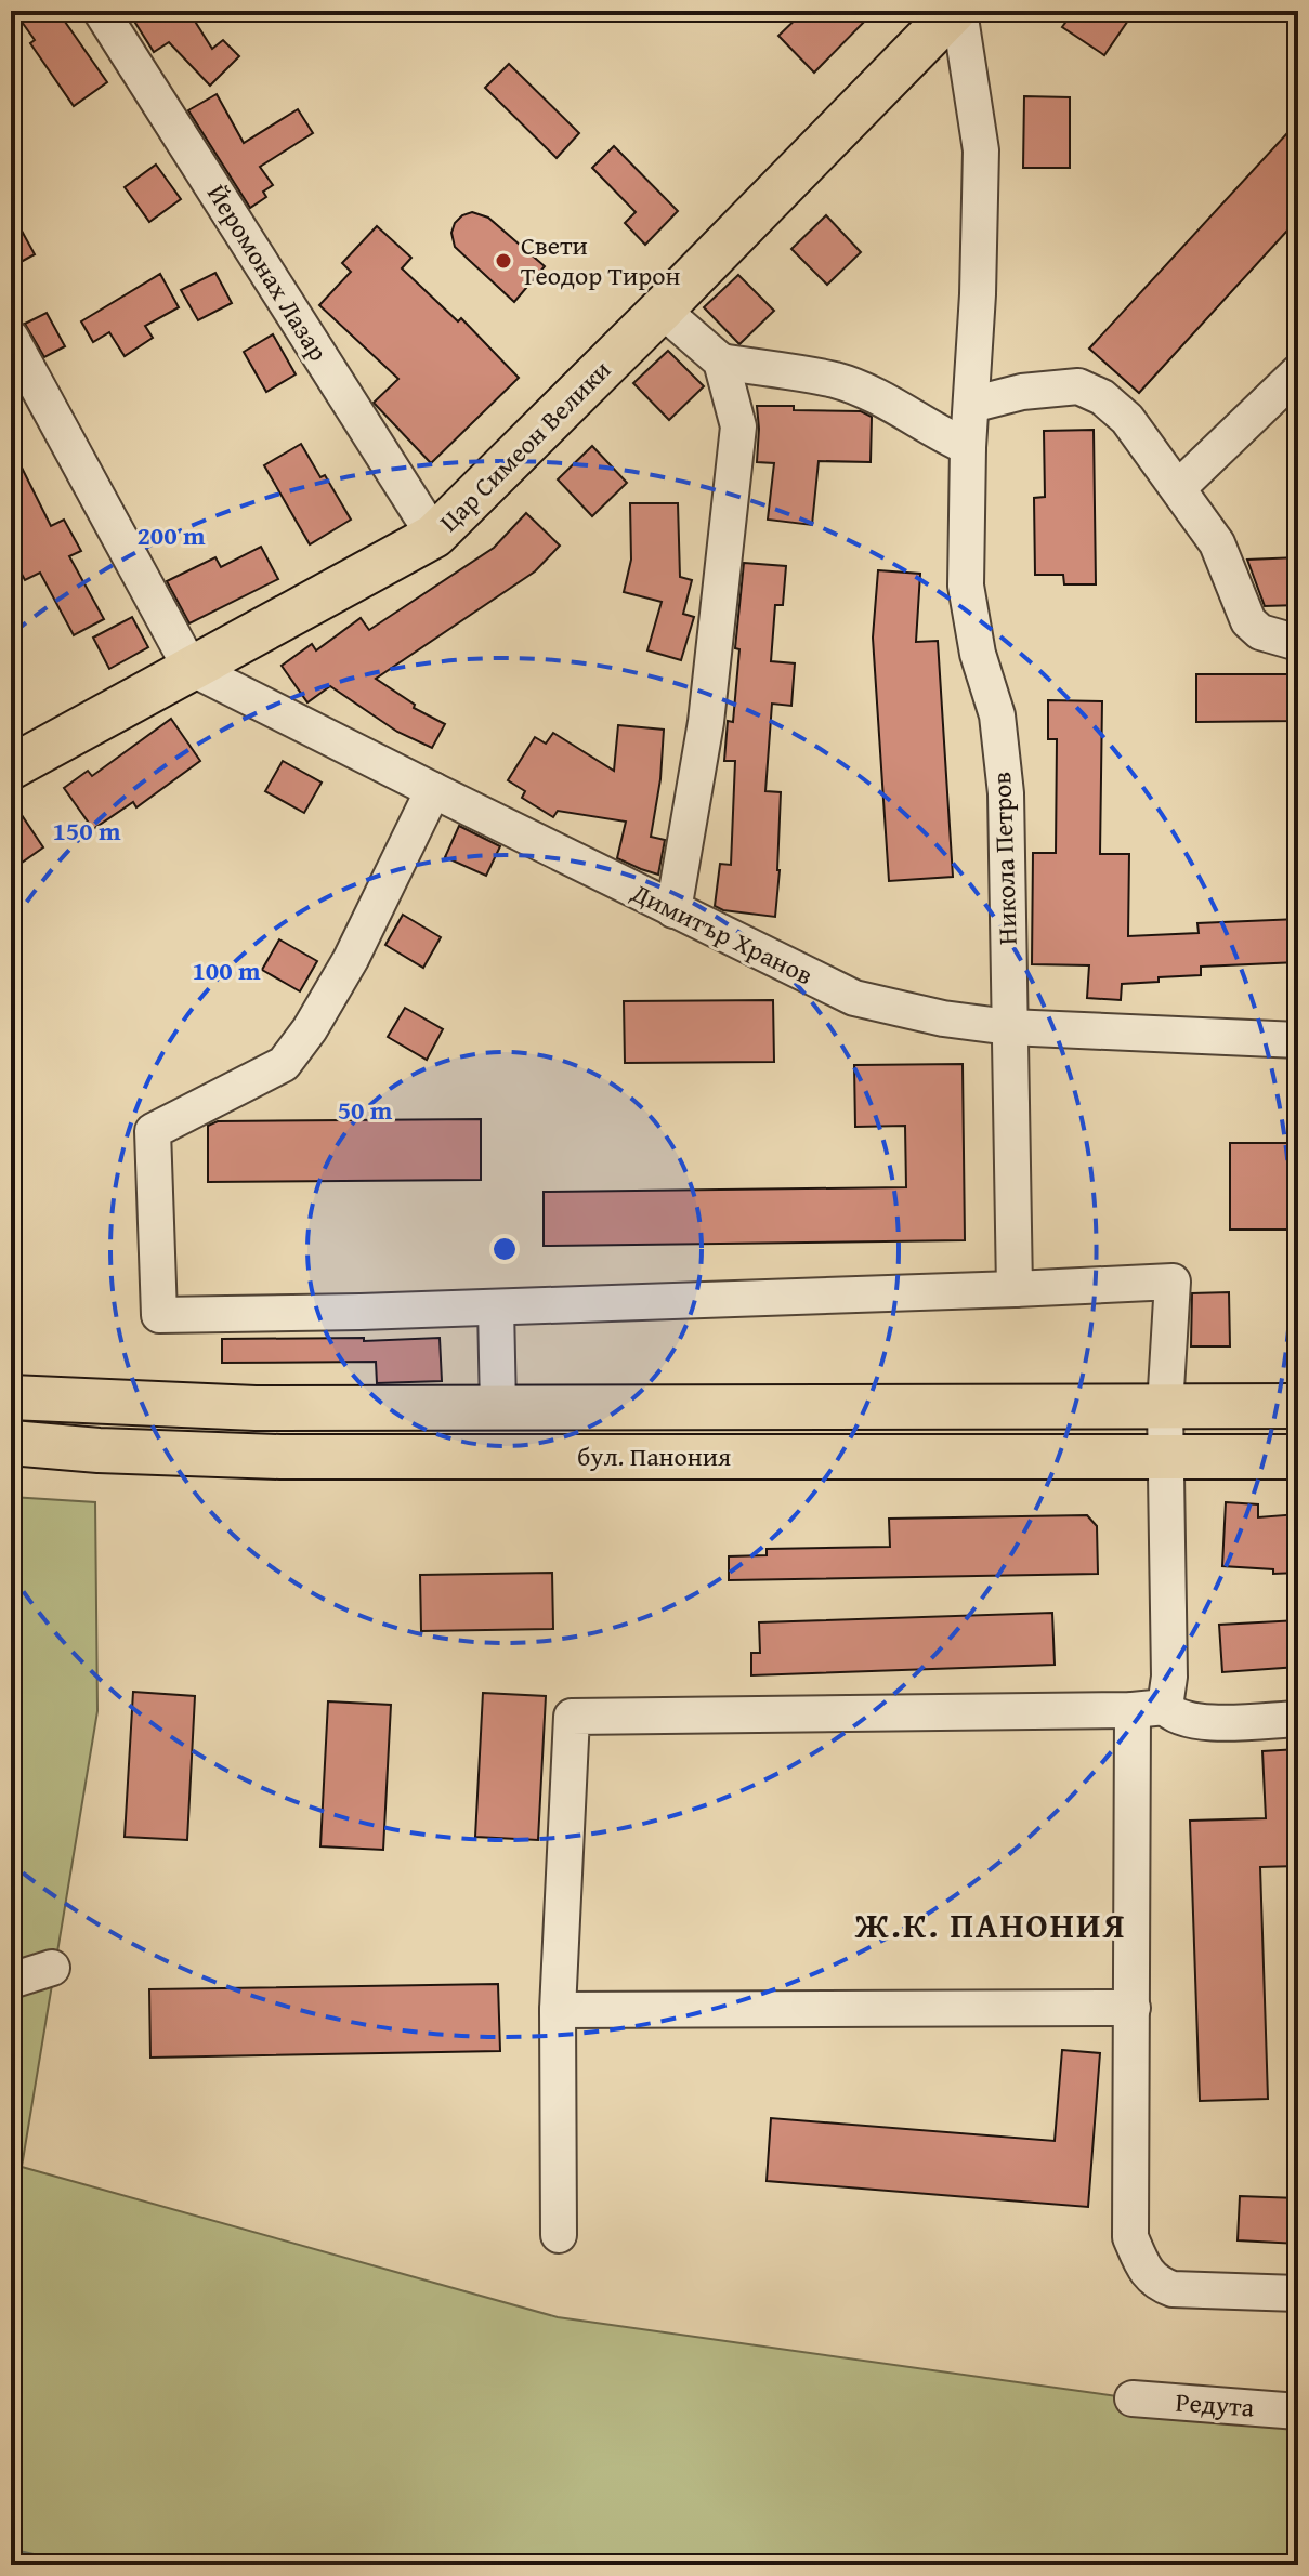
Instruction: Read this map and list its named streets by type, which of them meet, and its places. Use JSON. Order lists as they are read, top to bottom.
{
  "streets": {
    "main road": ["Цар Симеон Велики", "бул. Панония"],
    "street": [
      "Йеромонах Лазар",
      "Никола Петров",
      "Димитър Хранов",
      "Редута"
    ]
  },
  "crossings": [
    ["Йеромонах Лазар", "Цар Симеон Велики"],
    ["Цар Симеон Велики", "Никола Петров"],
    ["Цар Симеон Велики", "Димитър Хранов"],
    ["Никола Петров", "Димитър Хранов"]
  ],
  "districts": ["Ж.К. ПАНОНИЯ"],
  "places": ["Свети Теодор Тирон"],
  "rings": [
    "200 m",
    "150 m",
    "100 m",
    "50 m"
  ]
}
